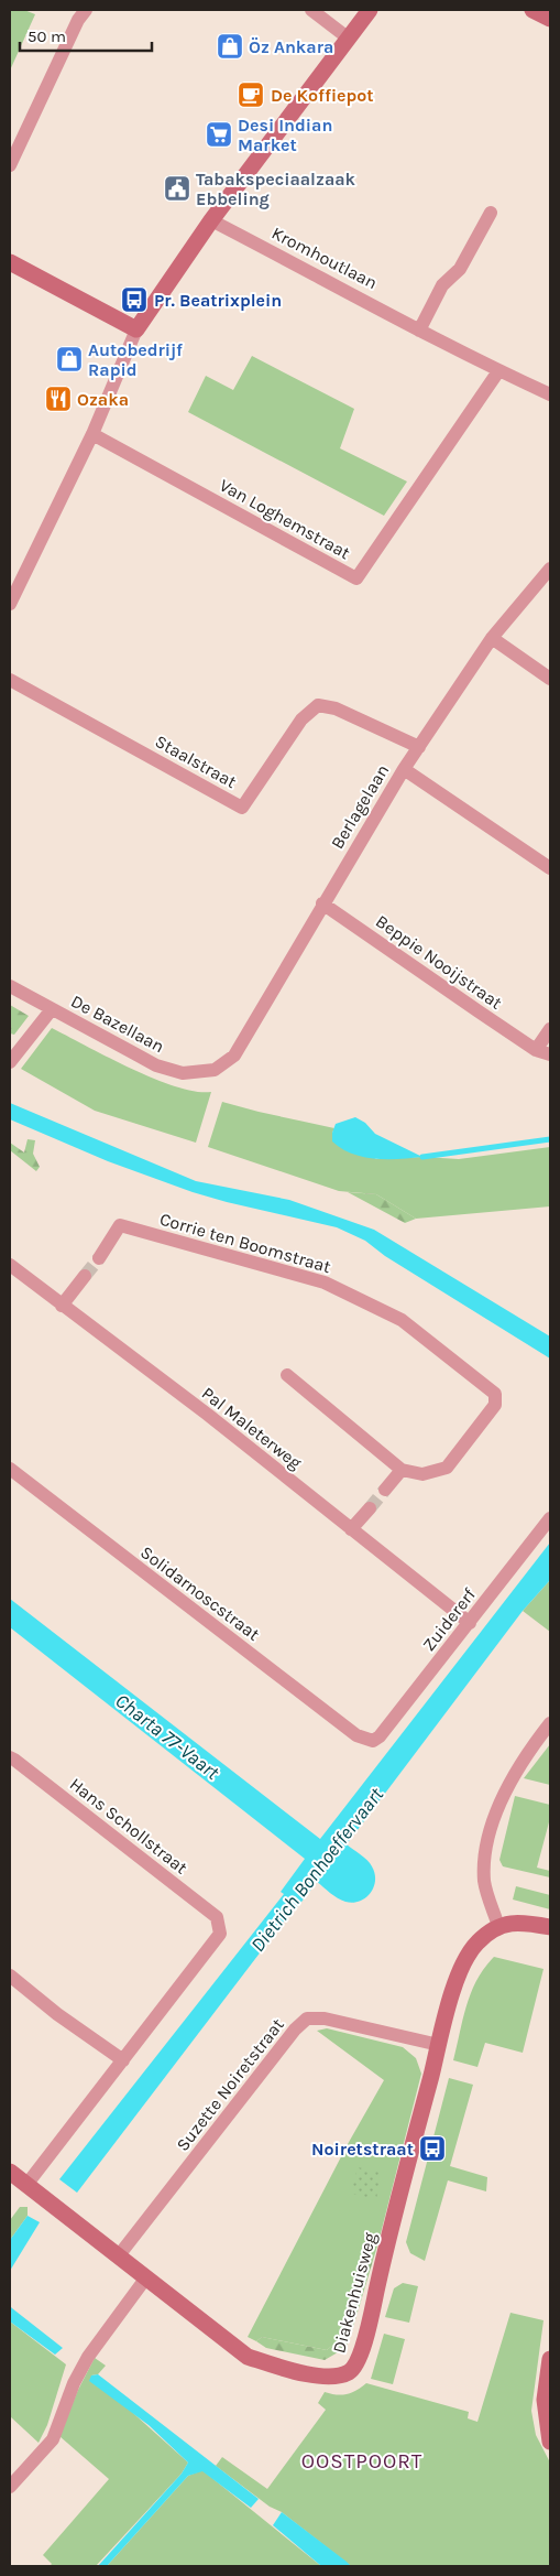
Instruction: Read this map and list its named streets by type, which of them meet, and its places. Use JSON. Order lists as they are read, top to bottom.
{
  "streets": {
    "street": [
      "Kromhoutlaan",
      "Van Loghemstraat",
      "Staalstraat",
      "Berlagelaan",
      "Beppie Nooijstraat",
      "De Bazellaan",
      "Corrie ten Boomstraat",
      "Pal Maleterweg",
      "Solidarnoscstraat",
      "Zuidererf",
      "Hans Schollstraat",
      "Suzette Noiretstraat",
      "Diakenhuisweg"
    ]
  },
  "crossings": [
    ["Kromhoutlaan", "Van Loghemstraat"],
    ["Staalstraat", "Berlagelaan"],
    ["Berlagelaan", "Beppie Nooijstraat"],
    ["Berlagelaan", "De Bazellaan"],
    ["Pal Maleterweg", "Zuidererf"],
    ["Solidarnoscstraat", "Zuidererf"],
    ["Suzette Noiretstraat", "Diakenhuisweg"]
  ],
  "districts": ["OOSTPOORT"],
  "water": ["Charta 77-Vaart", "Dietrich Bonhoeffervaart"],
  "places": {
    "shop": ["Öz Ankara", "Autobedrijf Rapid"],
    "cafe": ["De Koffiepot"],
    "supermarket": ["Desi Indian Market"],
    "public building": ["Tabakspeciaalzaak Ebbeling"],
    "bus stop": ["Pr. Beatrixplein", "Noiretstraat"],
    "restaurant": ["Ozaka"]
  },
  "scale_bar": "50 m"
}
